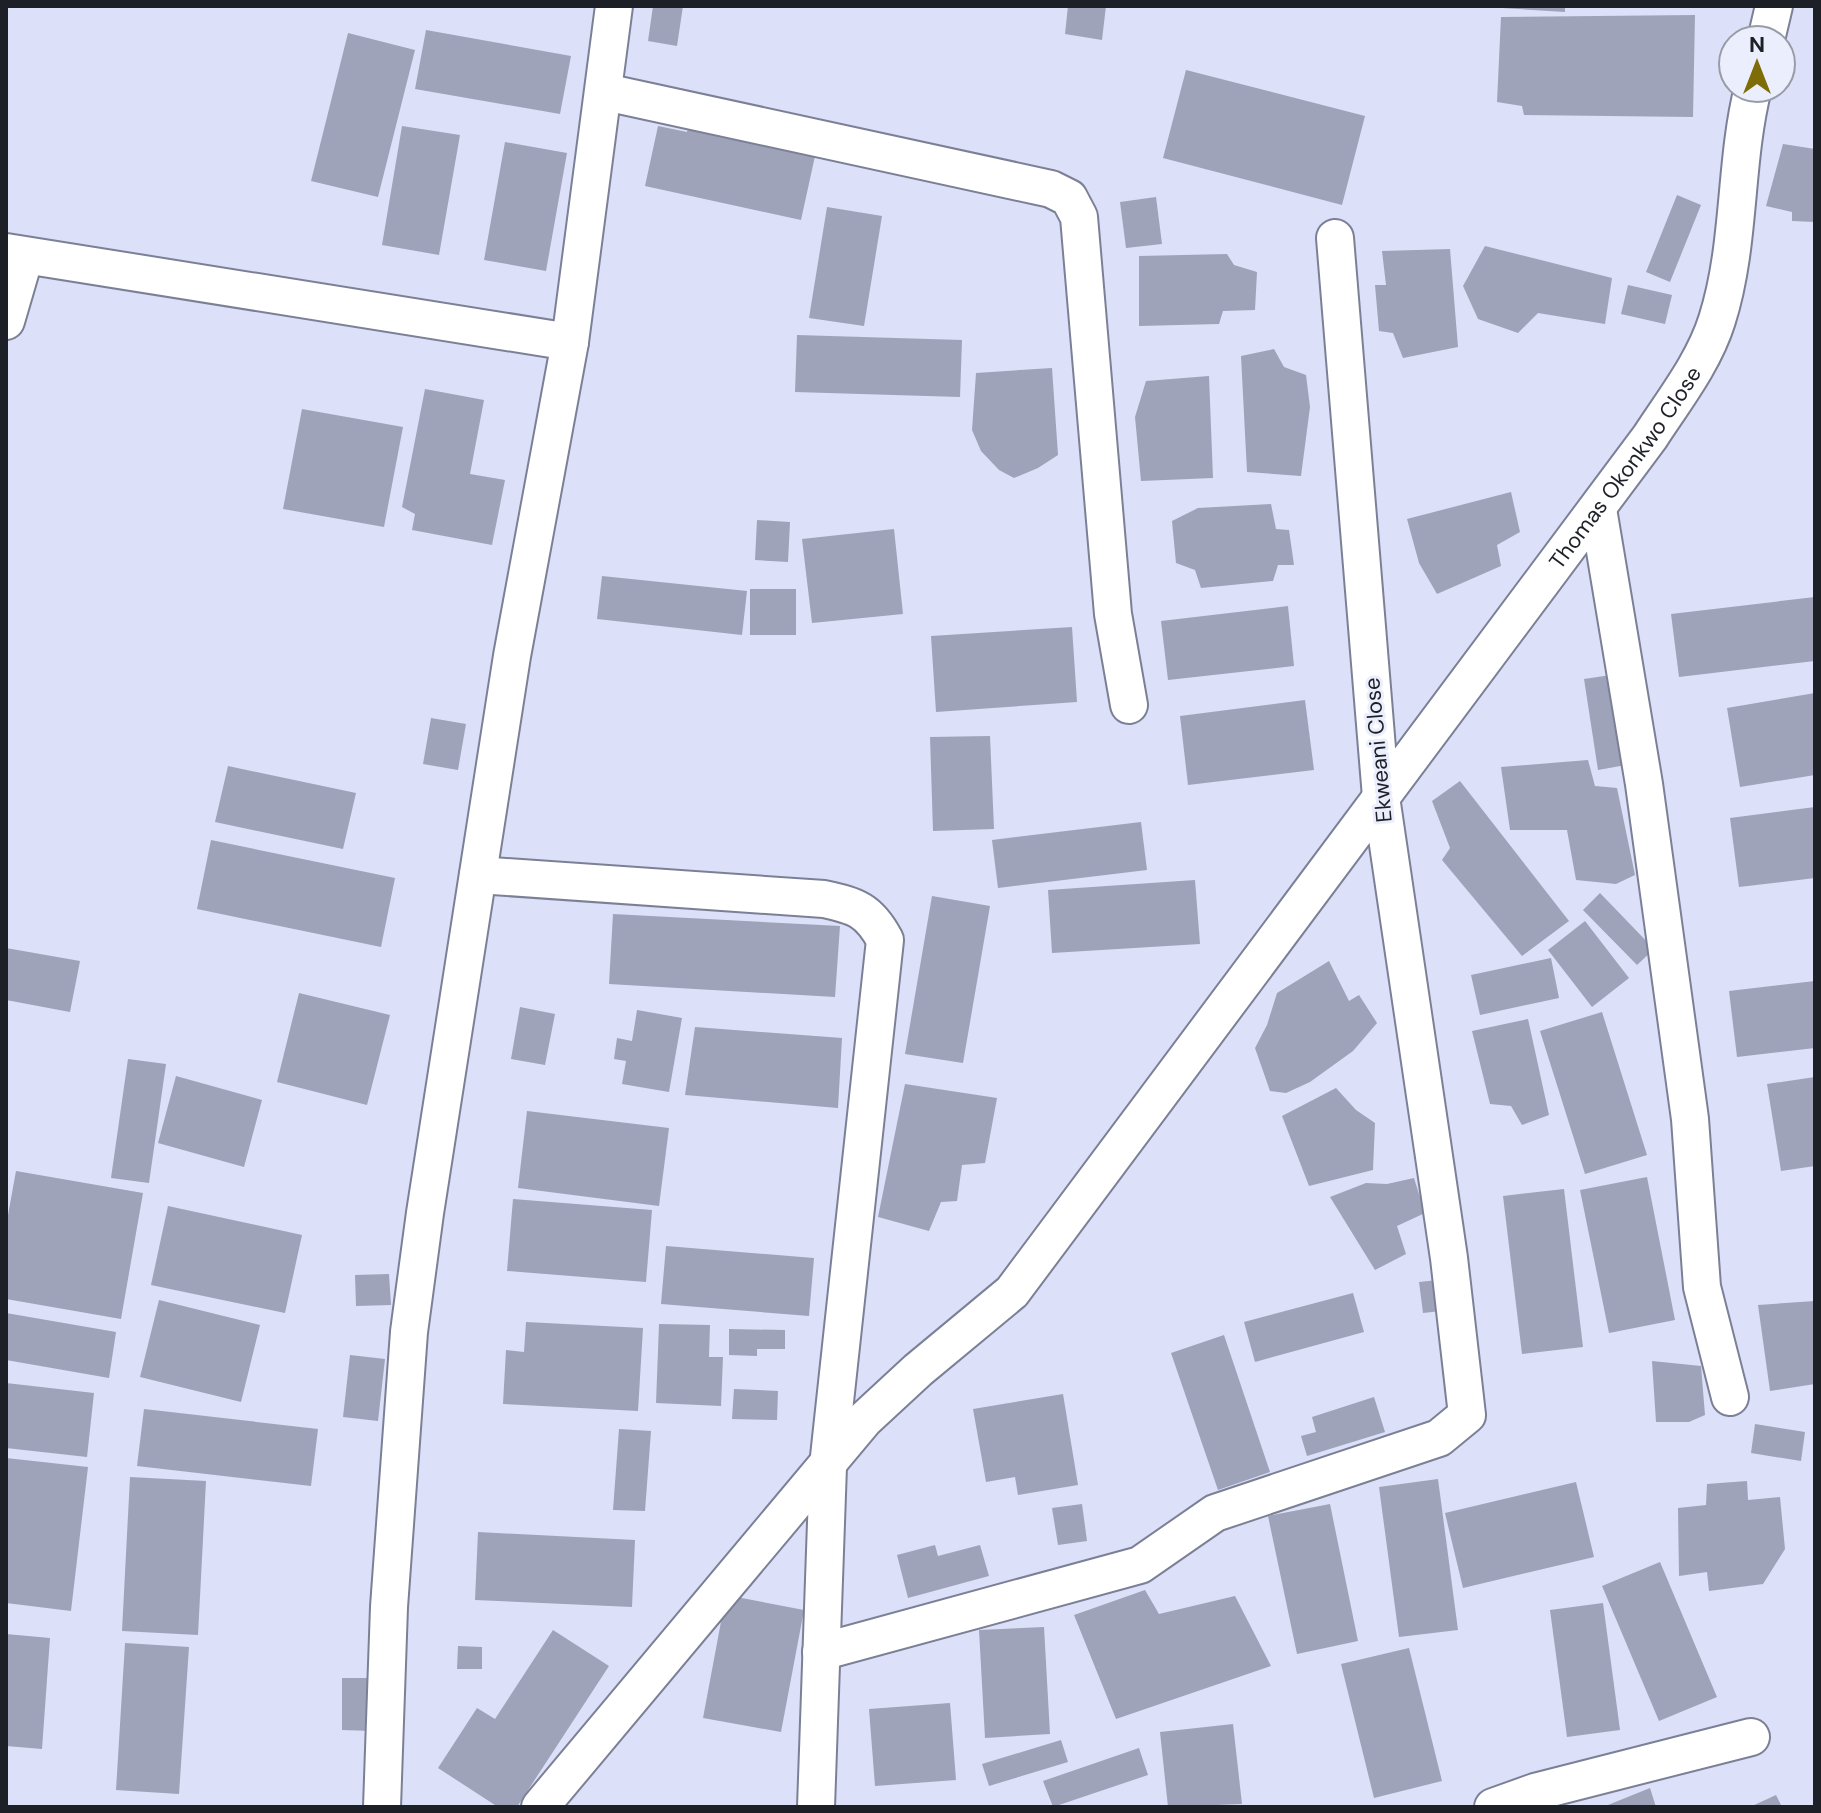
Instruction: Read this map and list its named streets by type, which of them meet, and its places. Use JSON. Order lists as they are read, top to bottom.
{
  "streets": {
    "street": ["Thomas Okonkwo Close", "Ekweani Close"]
  },
  "crossings": [
    ["Thomas Okonkwo Close", "Ekweani Close"]
  ],
  "north": "top"
}
